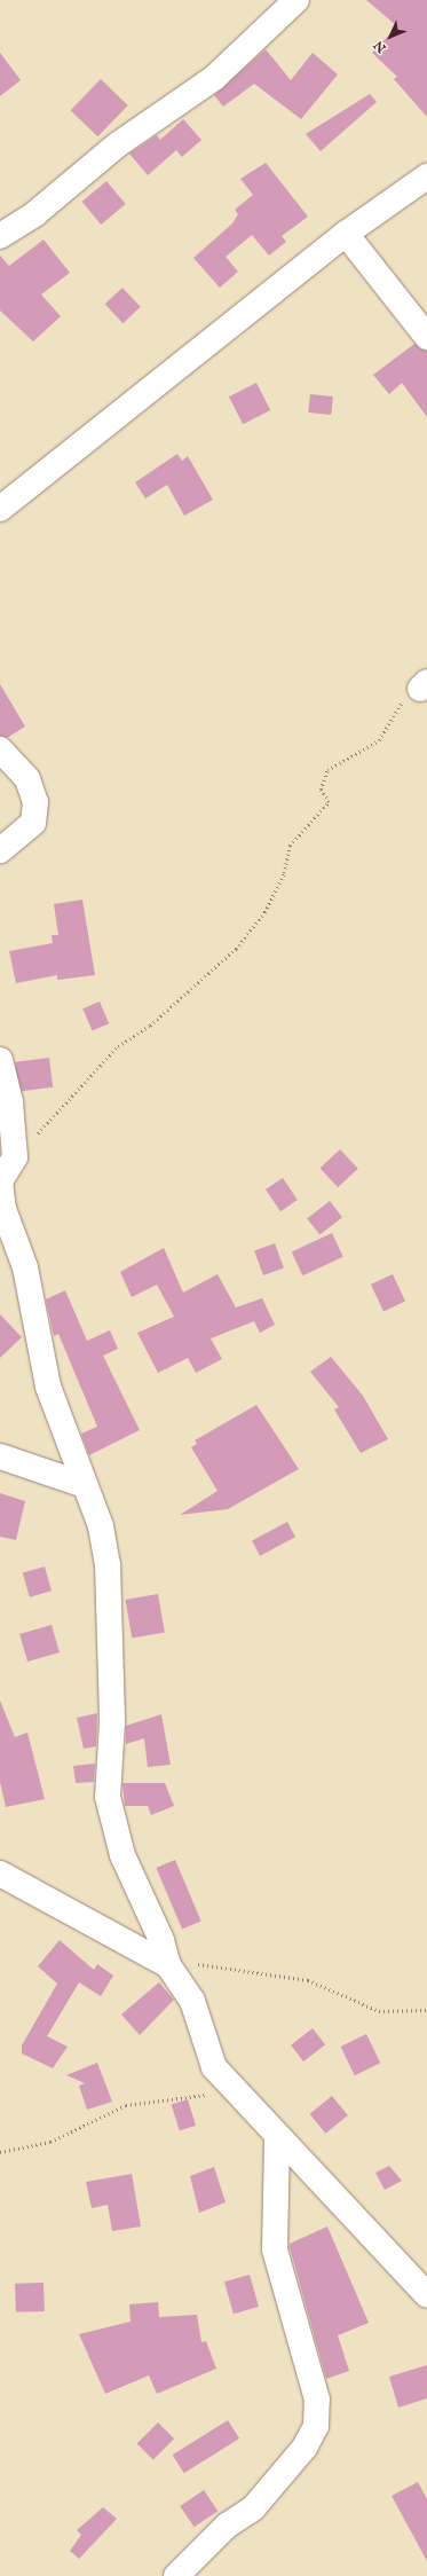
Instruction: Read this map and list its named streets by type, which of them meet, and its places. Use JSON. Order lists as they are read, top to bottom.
{
  "north": "bottom left"
}
